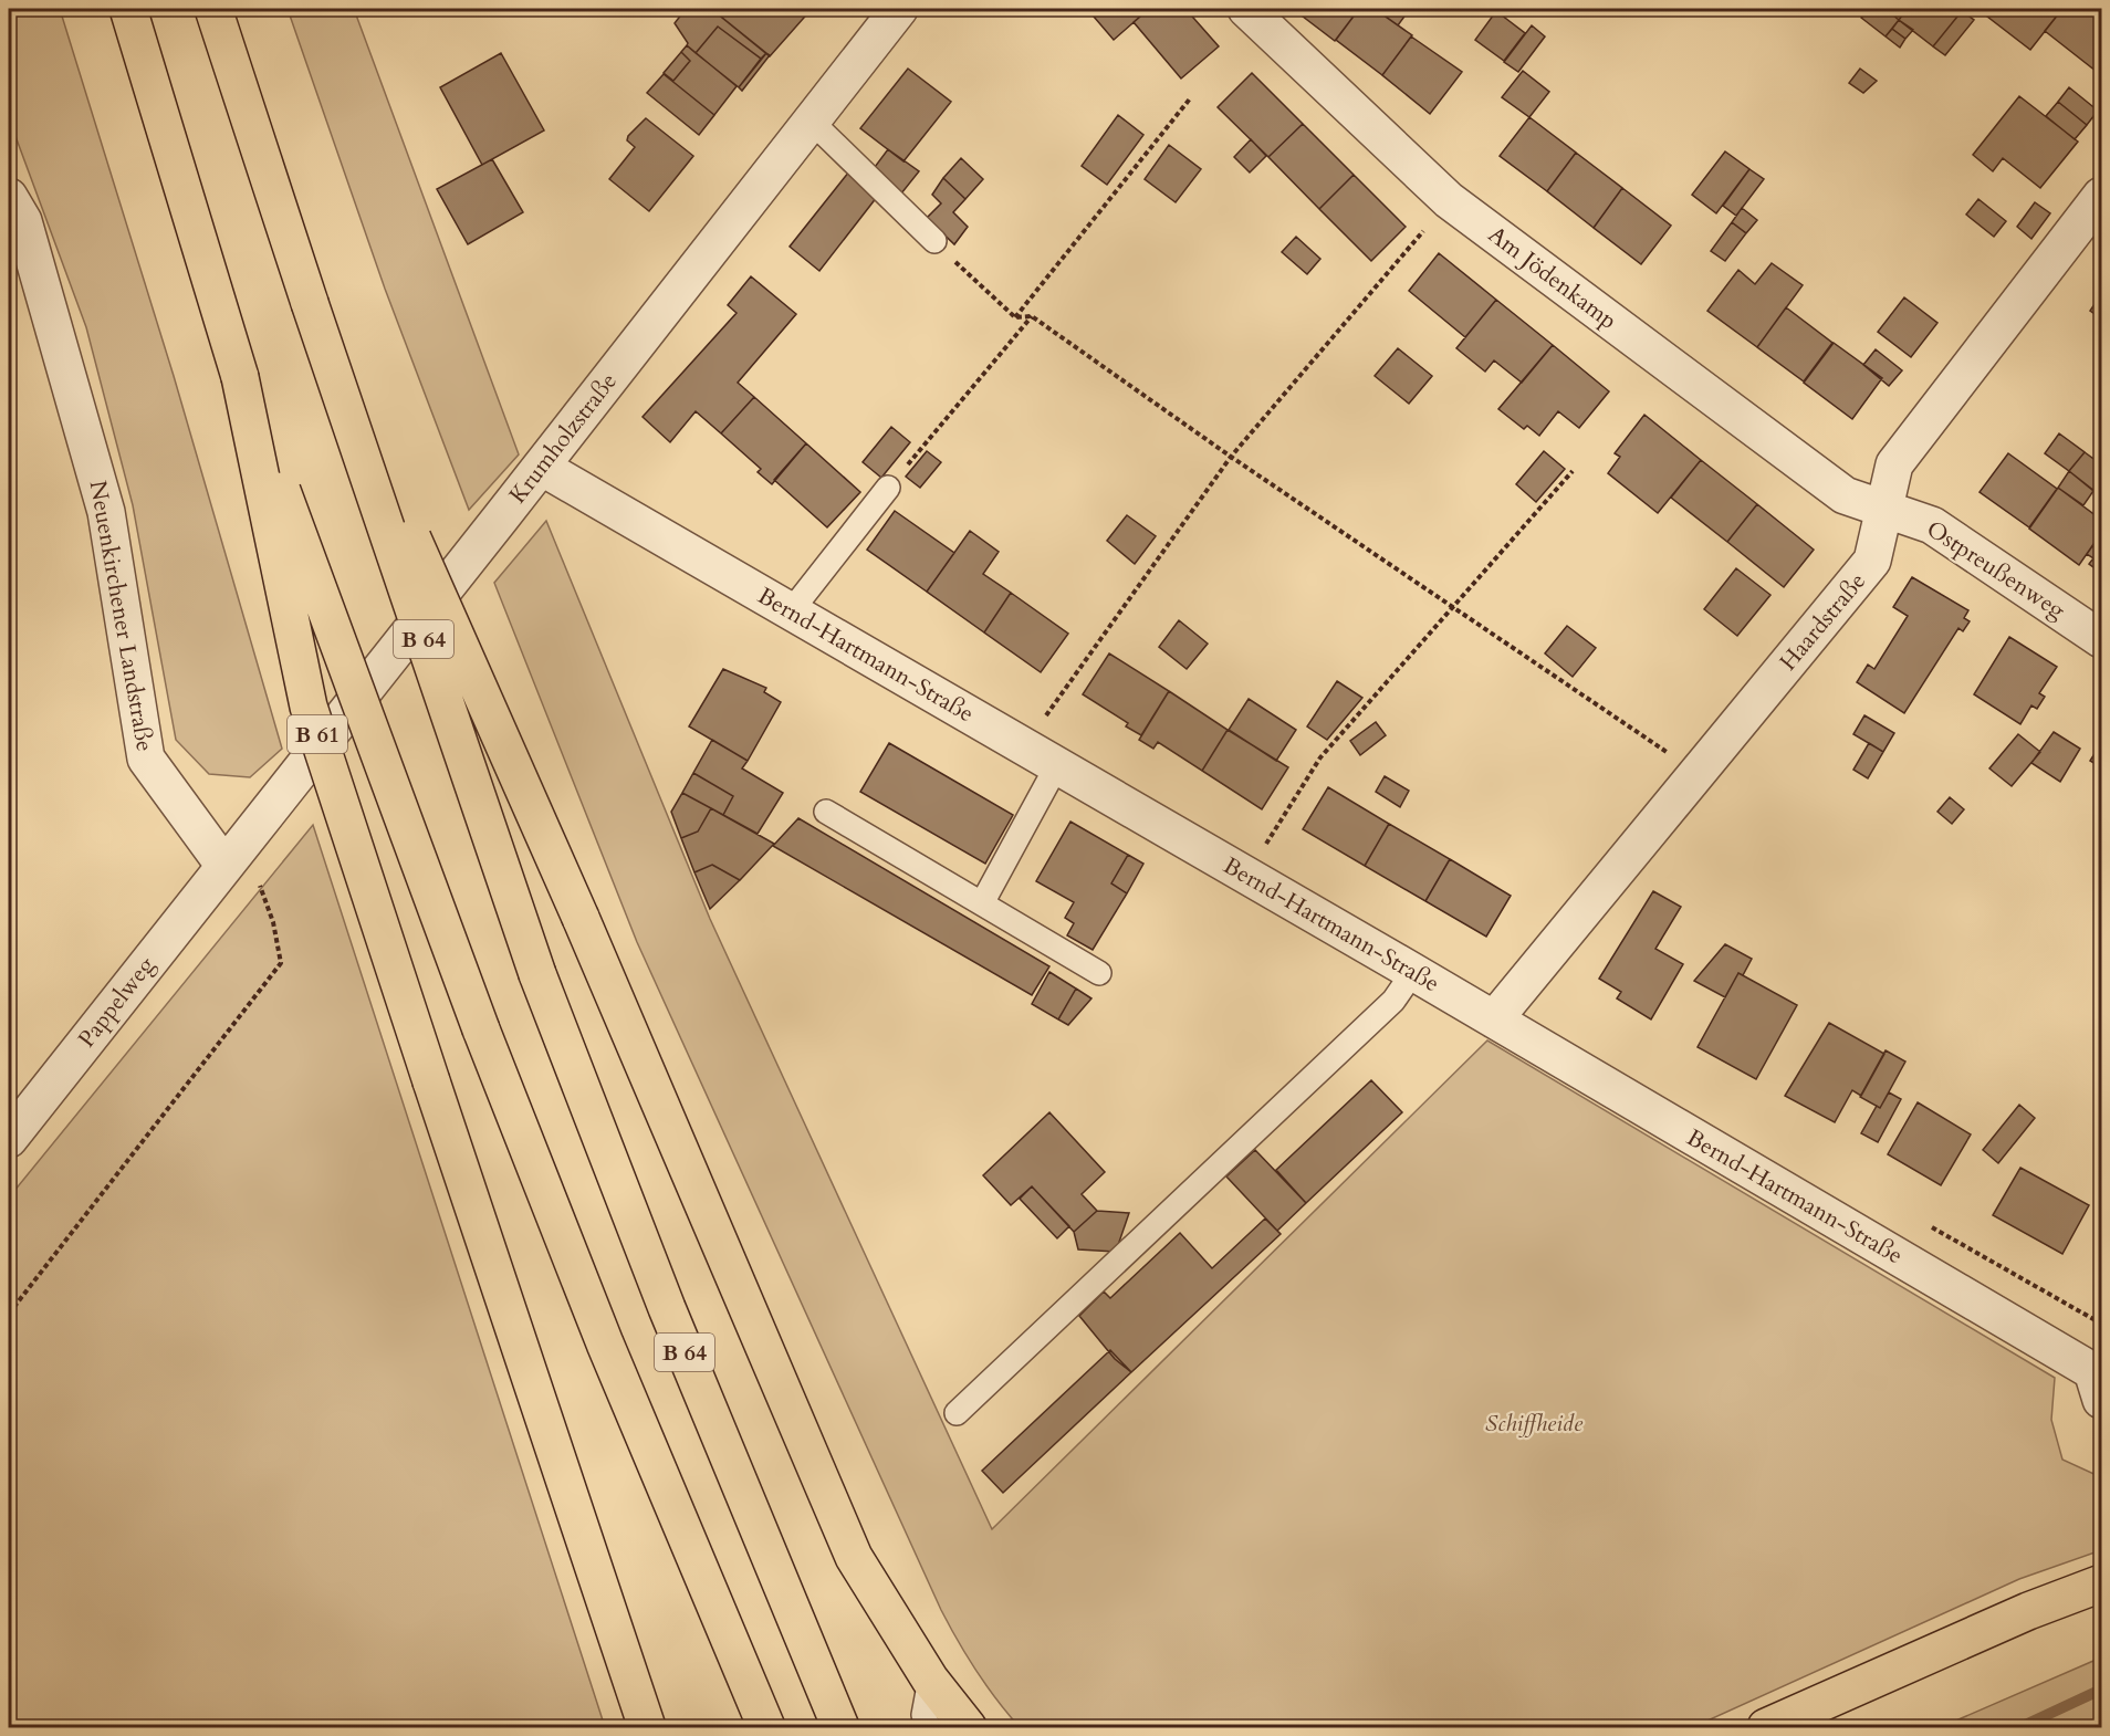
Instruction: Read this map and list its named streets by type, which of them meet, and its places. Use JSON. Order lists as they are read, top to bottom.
{
  "streets": {
    "highway": ["B 64", "B 61"],
    "street": [
      "Am Jödenkamp",
      "Krumholzstraße",
      "Ostpreußenweg",
      "Neuenkirchener Landstraße",
      "Haardstraße",
      "Bernd-Hartmann-Straße",
      "Pappelweg"
    ]
  },
  "crossings": [
    ["Am Jödenkamp", "Ostpreußenweg"],
    ["Am Jödenkamp", "Haardstraße"],
    ["Krumholzstraße", "Neuenkirchener Landstraße"],
    ["Krumholzstraße", "Bernd-Hartmann-Straße"],
    ["Krumholzstraße", "Pappelweg"],
    ["Ostpreußenweg", "Haardstraße"],
    ["Neuenkirchener Landstraße", "Pappelweg"],
    ["Haardstraße", "Bernd-Hartmann-Straße"]
  ],
  "parks": ["Schiffheide"]
}
